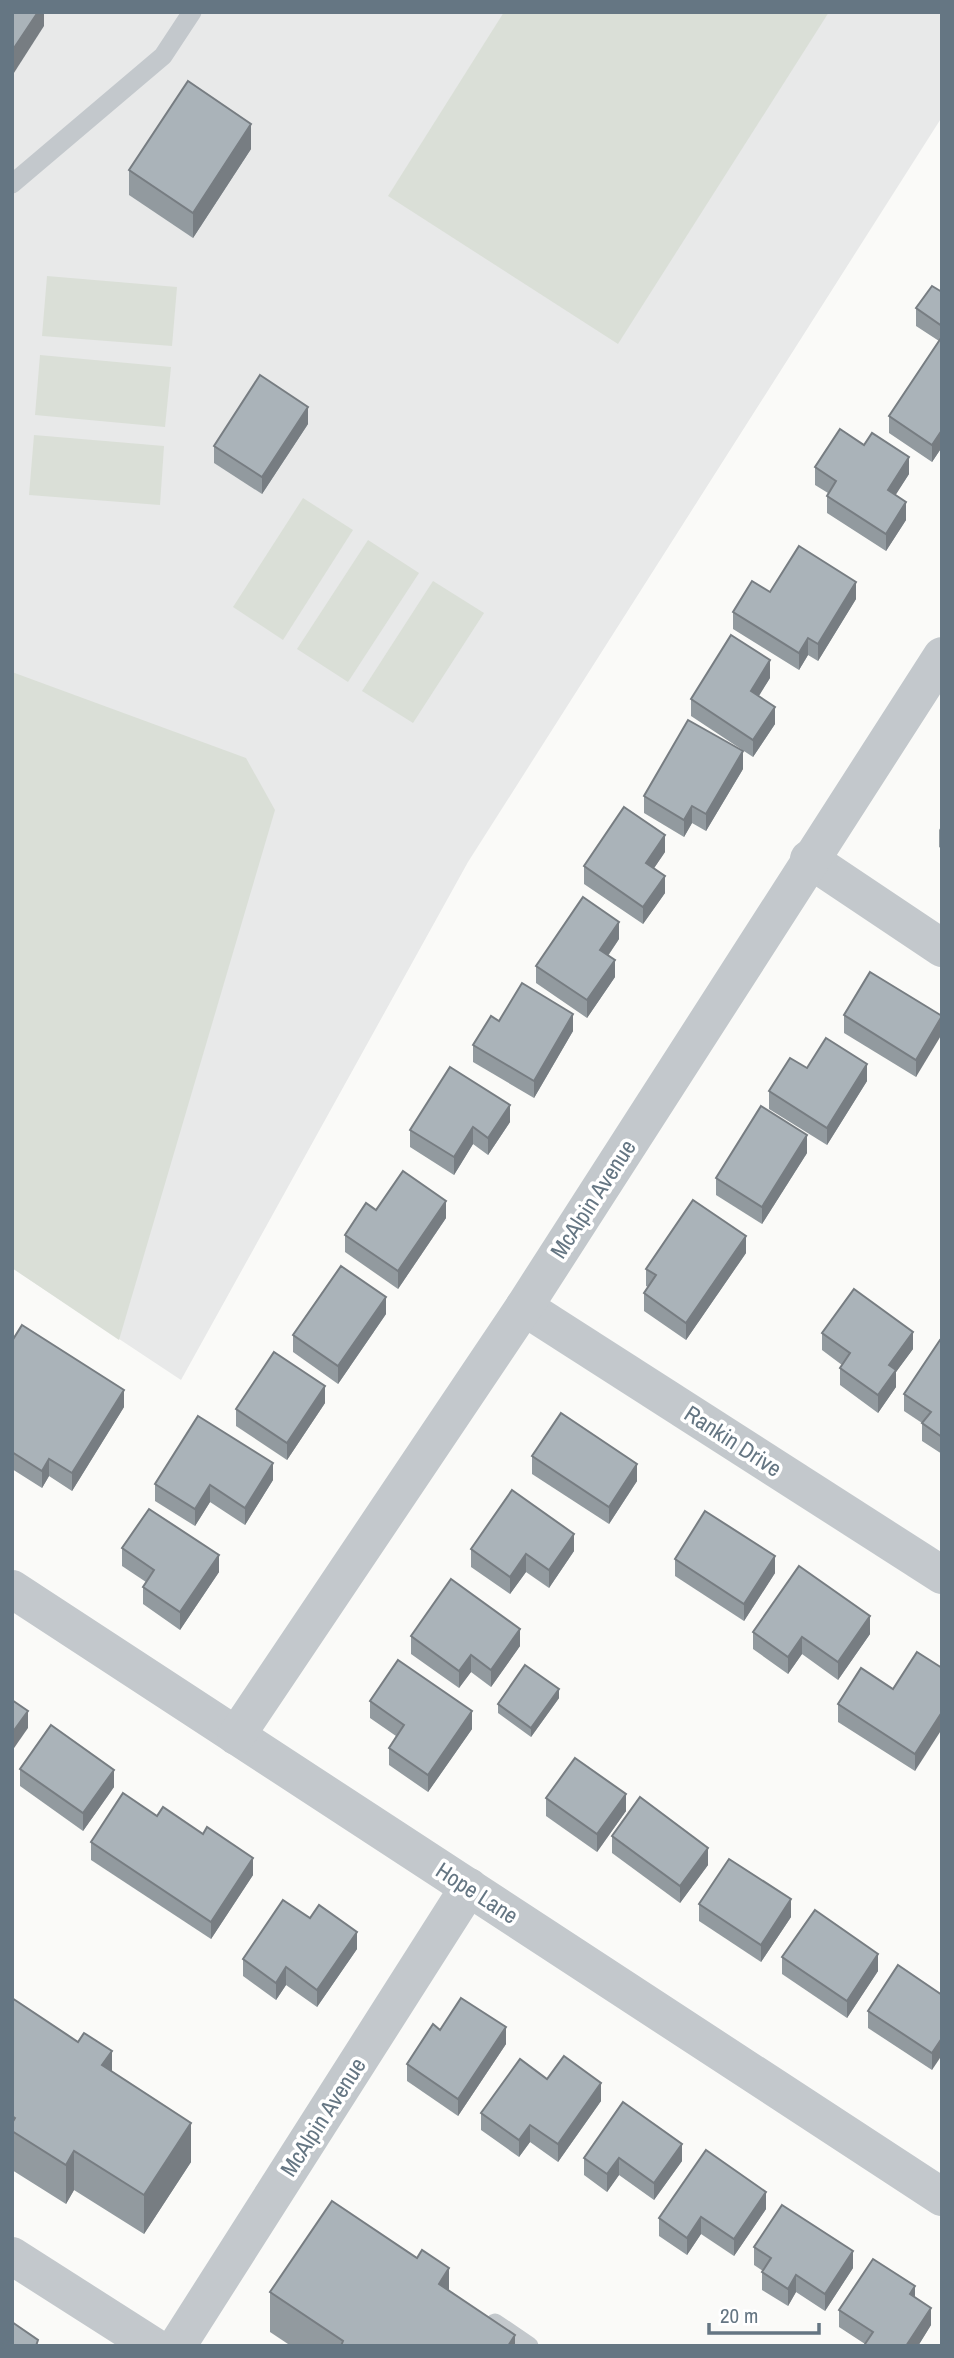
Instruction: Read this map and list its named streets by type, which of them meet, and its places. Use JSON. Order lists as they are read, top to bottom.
{
  "streets": {
    "street": ["McAlpin Avenue", "Rankin Drive", "Hope Lane"]
  },
  "crossings": [
    ["McAlpin Avenue", "Rankin Drive"],
    ["McAlpin Avenue", "Hope Lane"]
  ],
  "scale_bar": "20 m"
}
